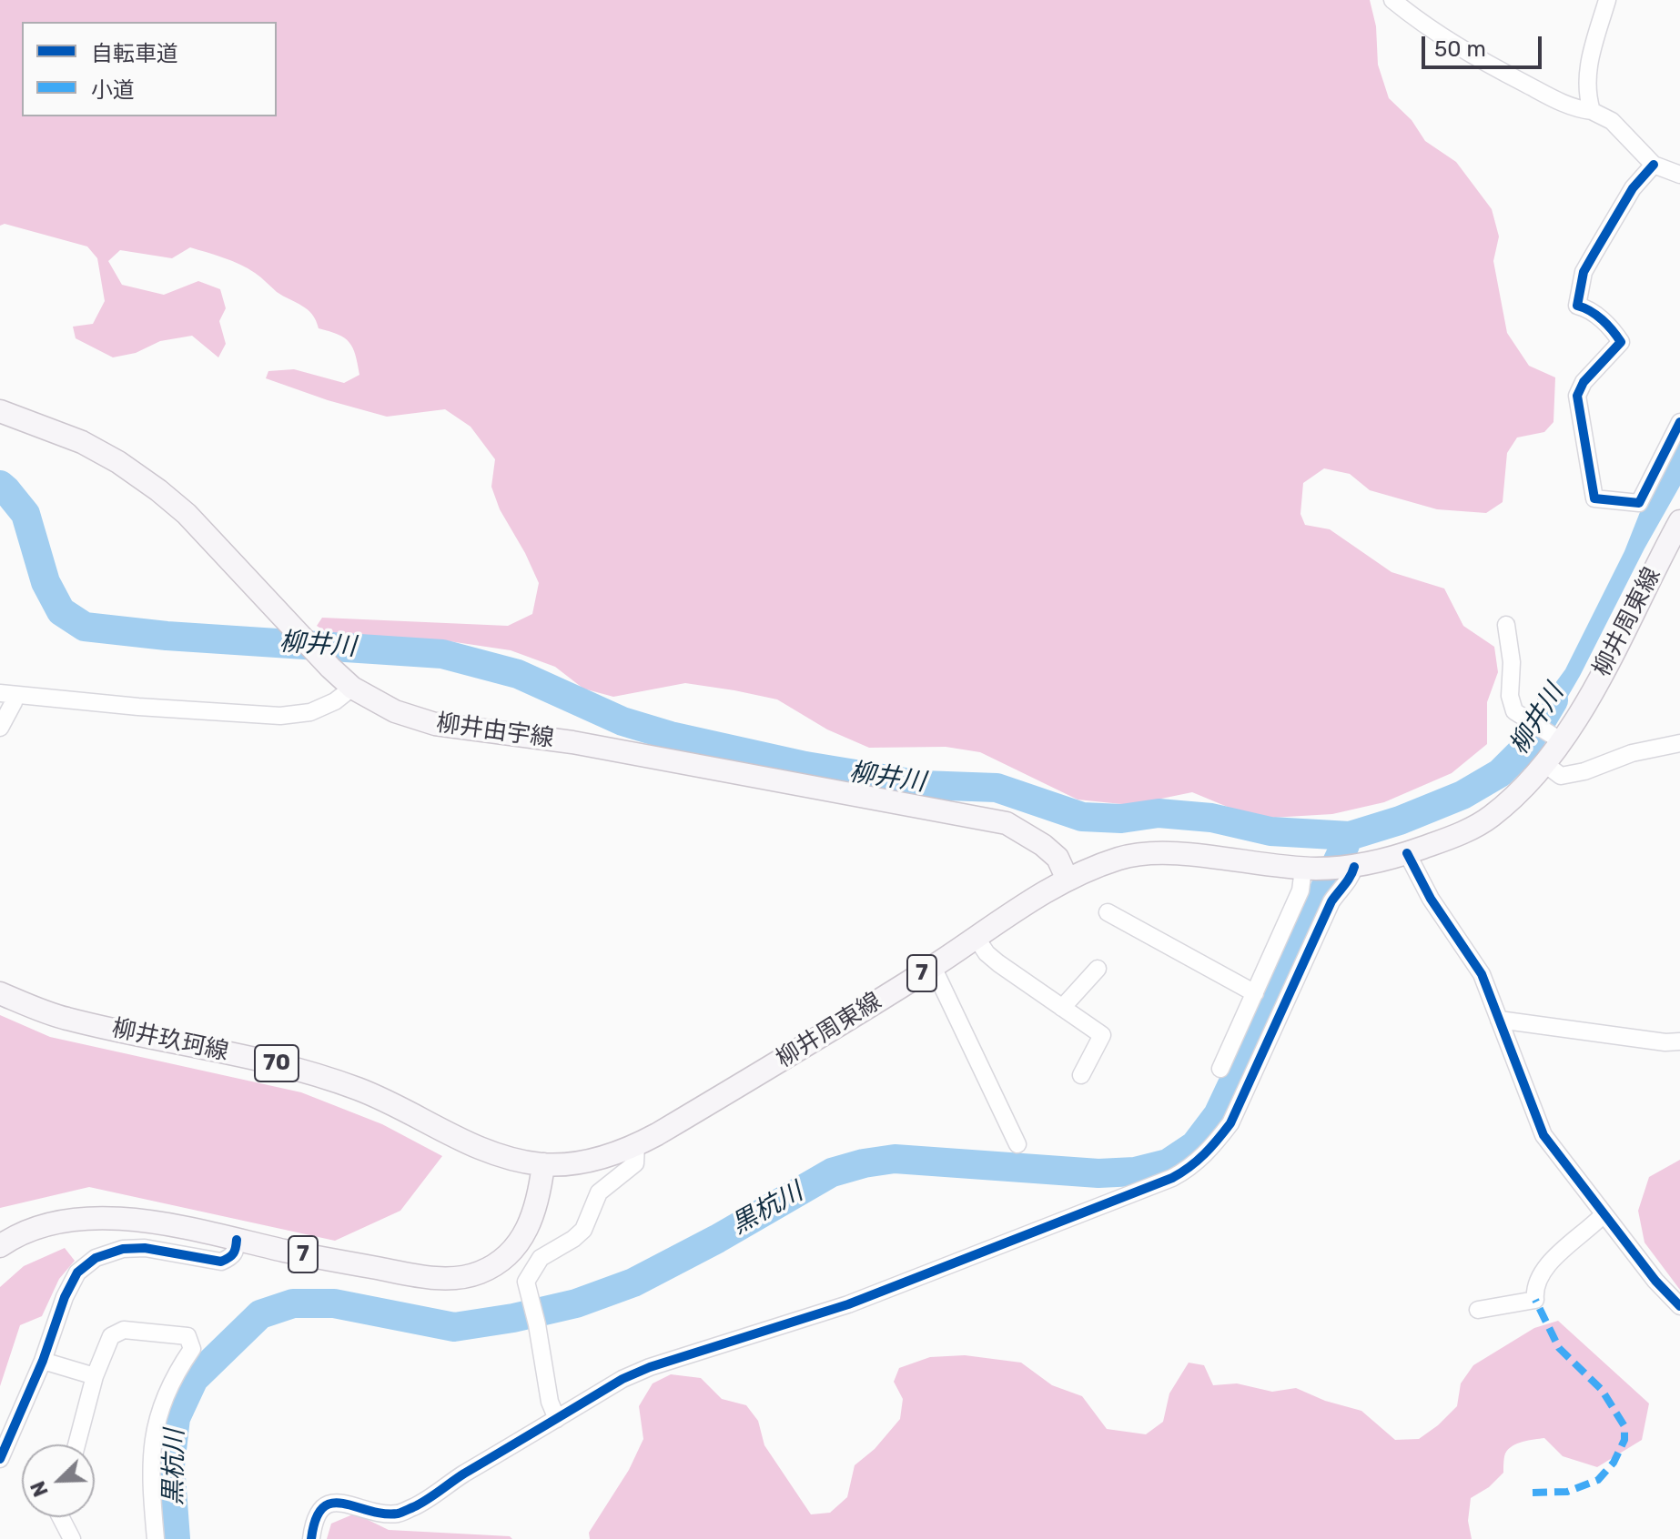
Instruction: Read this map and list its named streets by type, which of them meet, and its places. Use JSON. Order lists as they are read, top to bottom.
{
  "streets": {
    "main road": [
      "柳井周東線",
      "柳井由宇線",
      "7",
      "柳井玖珂線",
      "70"
    ]
  },
  "crossings": [
    ["柳井周東線", "柳井由宇線"],
    ["柳井周東線", "7"],
    ["柳井周東線", "柳井玖珂線"],
    ["7", "柳井玖珂線"]
  ],
  "water": ["柳井川", "黒杭川"],
  "legend": ["自転車道", "小道"],
  "scale_bar": "50 m",
  "north": "bottom left"
}
